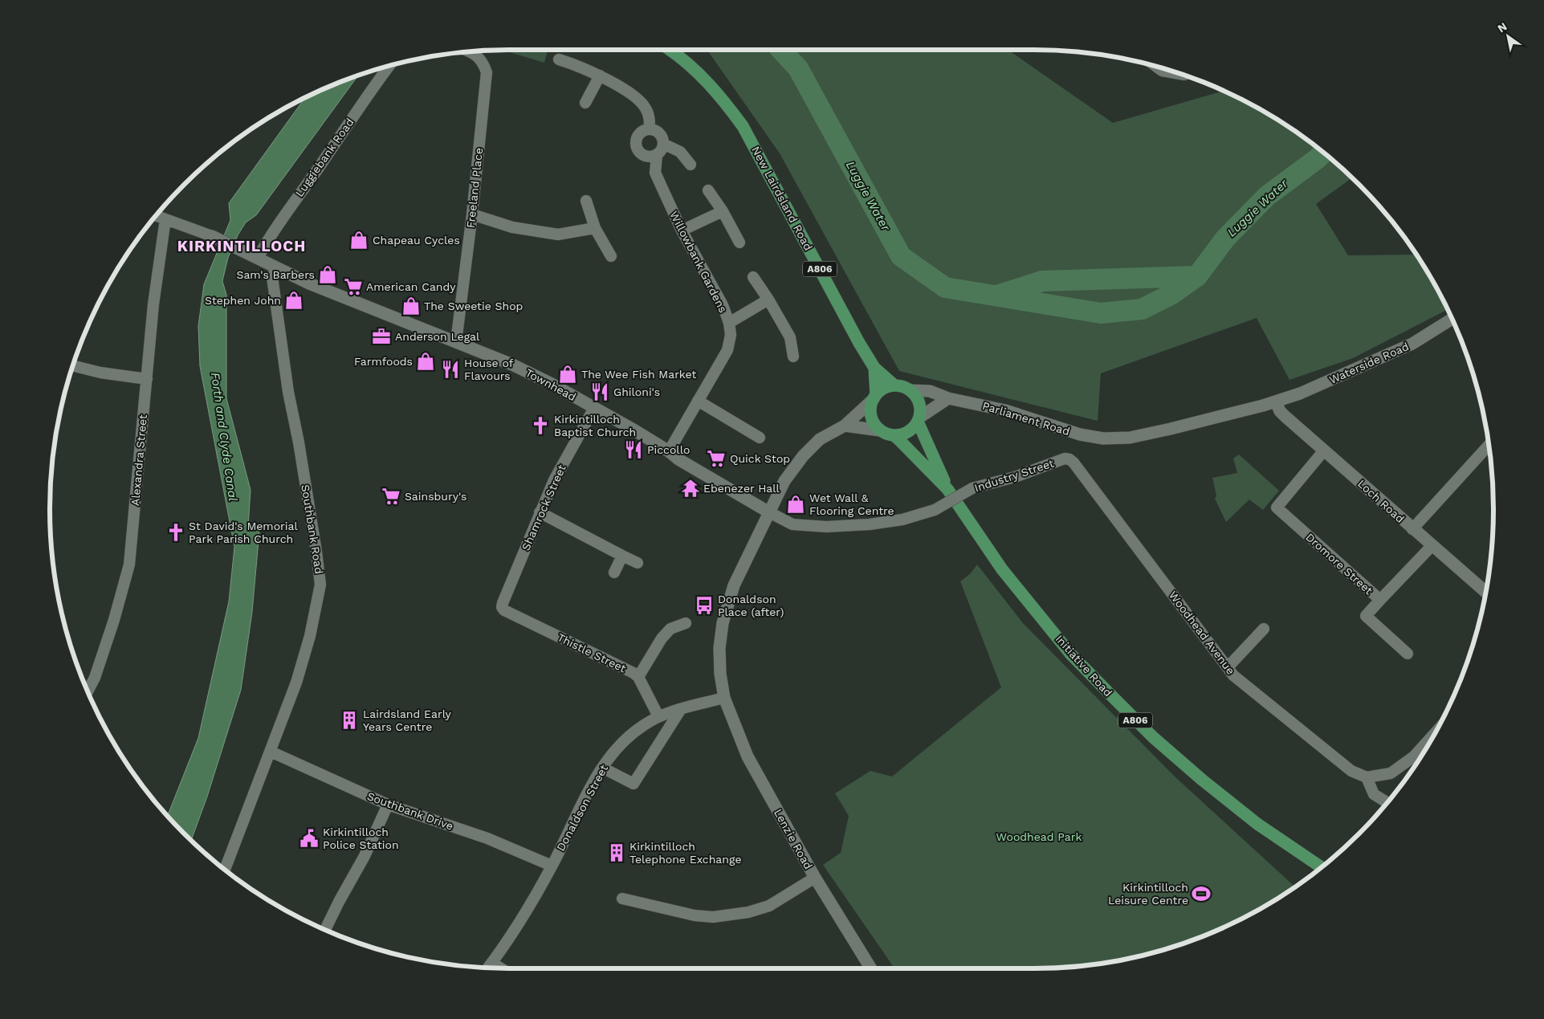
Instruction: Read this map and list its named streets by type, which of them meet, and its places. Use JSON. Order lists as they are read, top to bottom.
{
  "streets": {
    "main road": [
      "New Lairdsland Road",
      "A806",
      "Waterside Road",
      "Townhead",
      "Parliament Road",
      "Loch Road",
      "Initiative Road",
      "Lenzie Road"
    ],
    "street": [
      "Luggiebank Road",
      "Freeland Place",
      "Willowbank Gardens",
      "Alexandra Street",
      "Industry Street",
      "Shamrock Street",
      "Southbank Road",
      "Dromore Street",
      "Woodhead Avenue",
      "Thistle Street",
      "Donaldson Street",
      "Southbank Drive"
    ]
  },
  "crossings": [
    ["Luggiebank Road", "Townhead"],
    ["Freeland Place", "Townhead"],
    ["New Lairdsland Road", "A806"],
    ["New Lairdsland Road", "Parliament Road"],
    ["Willowbank Gardens", "Townhead"],
    ["A806", "Parliament Road"],
    ["A806", "Initiative Road"],
    ["Waterside Road", "Parliament Road"],
    ["Waterside Road", "Loch Road"],
    ["Townhead", "Industry Street"],
    ["Townhead", "Shamrock Street"],
    ["Townhead", "Southbank Road"],
    ["Parliament Road", "Loch Road"],
    ["Industry Street", "Woodhead Avenue"],
    ["Loch Road", "Dromore Street"],
    ["Shamrock Street", "Thistle Street"],
    ["Southbank Road", "Southbank Drive"],
    ["Thistle Street", "Donaldson Street"],
    ["Donaldson Street", "Southbank Drive"],
    ["Donaldson Street", "Lenzie Road"]
  ],
  "districts": ["KIRKINTILLOCH"],
  "water": ["Luggie Water", "Forth and Clyde Canal"],
  "parks": ["Woodhead Park"],
  "places": {
    "shop": [
      "Chapeau Cycles",
      "Sam's Barbers",
      "Stephen John",
      "The Sweetie Shop",
      "Farmfoods",
      "The Wee Fish Market",
      "Wet Wall & Flooring Centre"
    ],
    "supermarket": ["American Candy", "Quick Stop", "Sainsbury's"],
    "office": ["Anderson Legal"],
    "restaurant": ["House of Flavours", "Ghiloni's", "Piccollo"],
    "church": ["Kirkintilloch Baptist Church", "St David's Memorial Park Parish Church"],
    "temple": ["Ebenezer Hall"],
    "bus stop": ["Donaldson Place (after)"],
    "building": ["Lairdsland Early Years Centre", "Kirkintilloch Telephone Exchange"],
    "public building": ["Kirkintilloch Police Station"],
    "sports": ["Kirkintilloch Leisure Centre"]
  },
  "north": "top left"
}
